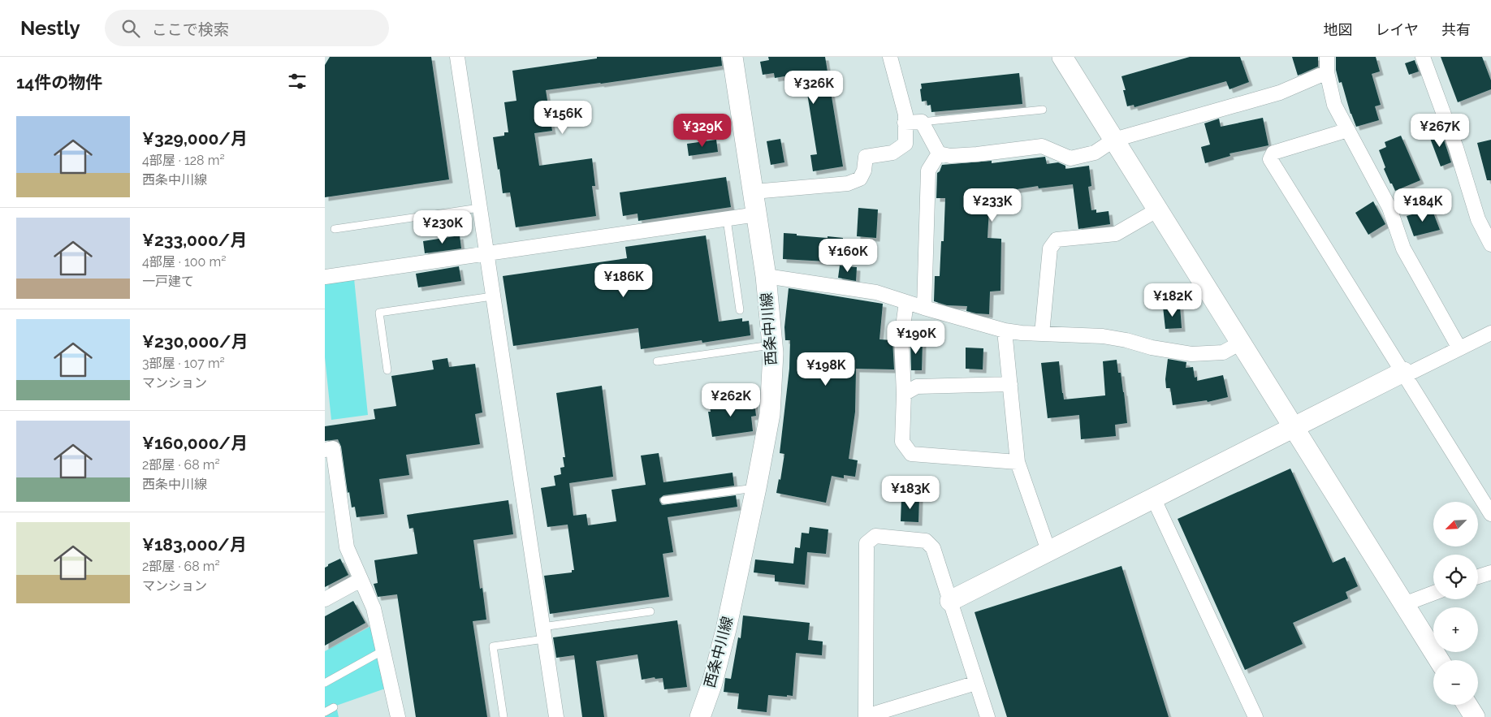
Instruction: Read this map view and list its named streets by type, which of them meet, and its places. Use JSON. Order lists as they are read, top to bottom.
{
  "streets": {
    "street": ["西条中川線"]
  },
  "north": "bottom left",
  "page": {
    "header": "Nestly",
    "search": "ここで検索",
    "nav": ["地図", "レイヤ", "共有"],
    "heading": "14件の物件",
    "price": [
      "¥326K",
      "¥156K",
      "¥329K",
      "¥267K",
      "¥233K",
      "¥184K",
      "¥230K",
      "¥160K",
      "¥186K",
      "¥182K",
      "¥190K",
      "¥198K",
      "¥262K",
      "¥183K"
    ],
    "list": [
      {
        "name": "¥329,000/月",
        "note": "4部屋 · 128 m² · 西条中川線"
      },
      {
        "name": "¥233,000/月",
        "note": "4部屋 · 100 m² · 一戸建て"
      },
      {
        "name": "¥230,000/月",
        "note": "3部屋 · 107 m² · マンション"
      },
      {
        "name": "¥160,000/月",
        "note": "2部屋 · 68 m² · 西条中川線"
      },
      {
        "name": "¥183,000/月",
        "note": "2部屋 · 68 m² · マンション"
      }
    ],
    "map_buttons": ["+", "−"]
  }
}
